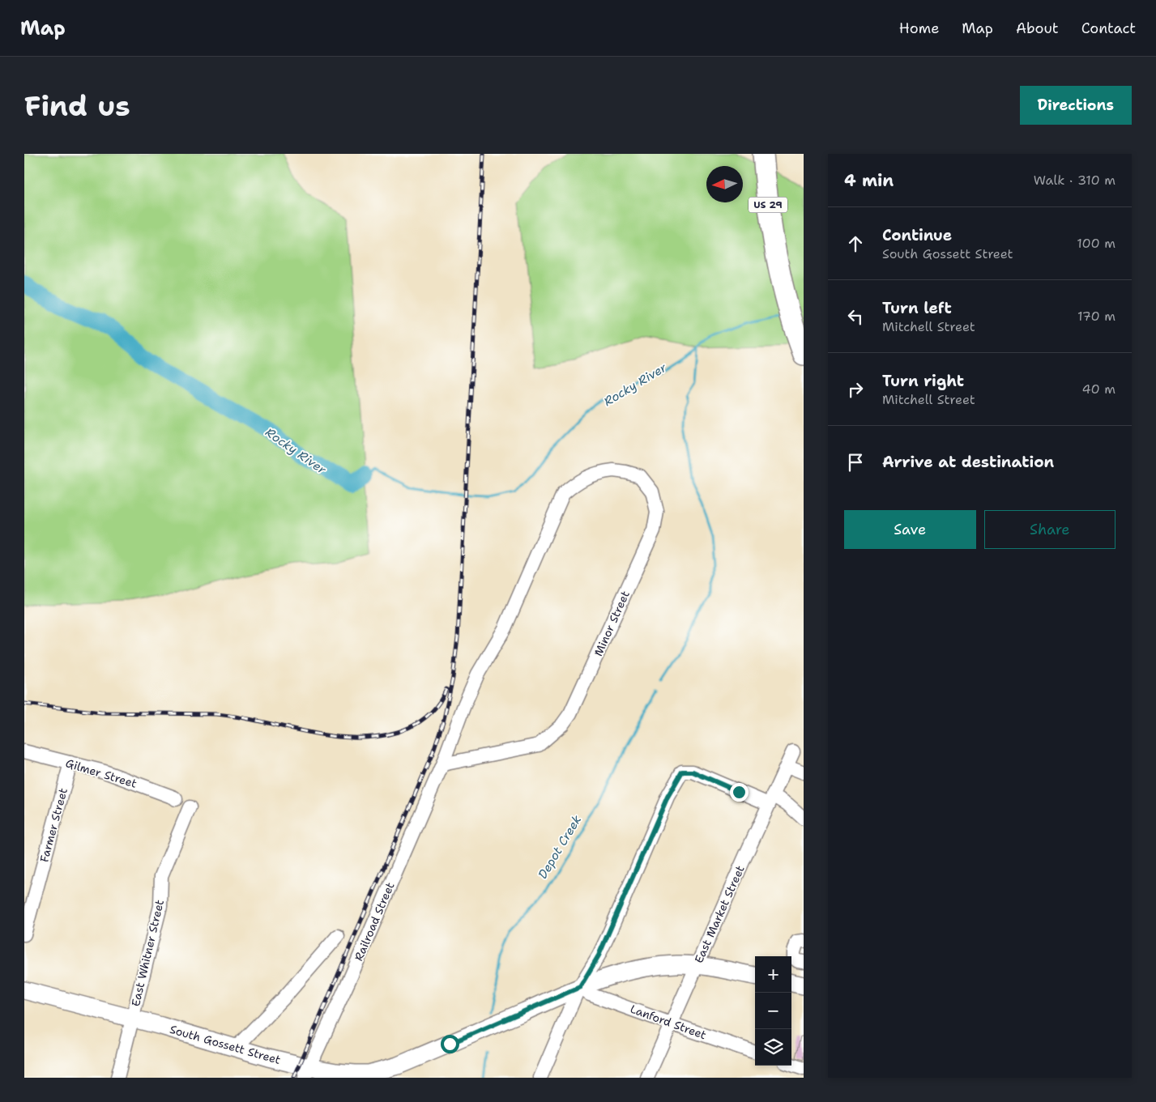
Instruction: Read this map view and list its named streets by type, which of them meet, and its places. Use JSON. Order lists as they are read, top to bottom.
{
  "streets": {
    "highway": ["US 29"],
    "main road": ["South Gossett Street"],
    "street": [
      "Minor Street",
      "Gilmer Street",
      "Farmer Street",
      "East Market Street",
      "Railroad Street",
      "East Whitner Street",
      "Lanford Street"
    ]
  },
  "crossings": [
    ["Minor Street", "Railroad Street"],
    ["Gilmer Street", "Farmer Street"],
    ["East Market Street", "Lanford Street"],
    ["East Market Street", "South Gossett Street"],
    ["Railroad Street", "South Gossett Street"],
    ["East Whitner Street", "South Gossett Street"],
    ["Lanford Street", "South Gossett Street"]
  ],
  "water": ["Rocky River", "Depot Creek"],
  "north": "left",
  "page": {
    "header": "Map",
    "nav": [
      "Home",
      "Map",
      "About",
      "Contact"
    ],
    "buttons": [
      "Directions",
      ["Save", "Share"]
    ],
    "title": "Find us",
    "heading": ["4 min", "Walk · 310 m"],
    "list": [
      ["Continue", "South Gossett Street", "100 m"],
      ["Turn left", "Mitchell Street", "170 m"],
      ["Turn right", "Mitchell Street", "40 m"],
      "Arrive at destination"
    ],
    "map_buttons": ["+", "−"]
  }
}
